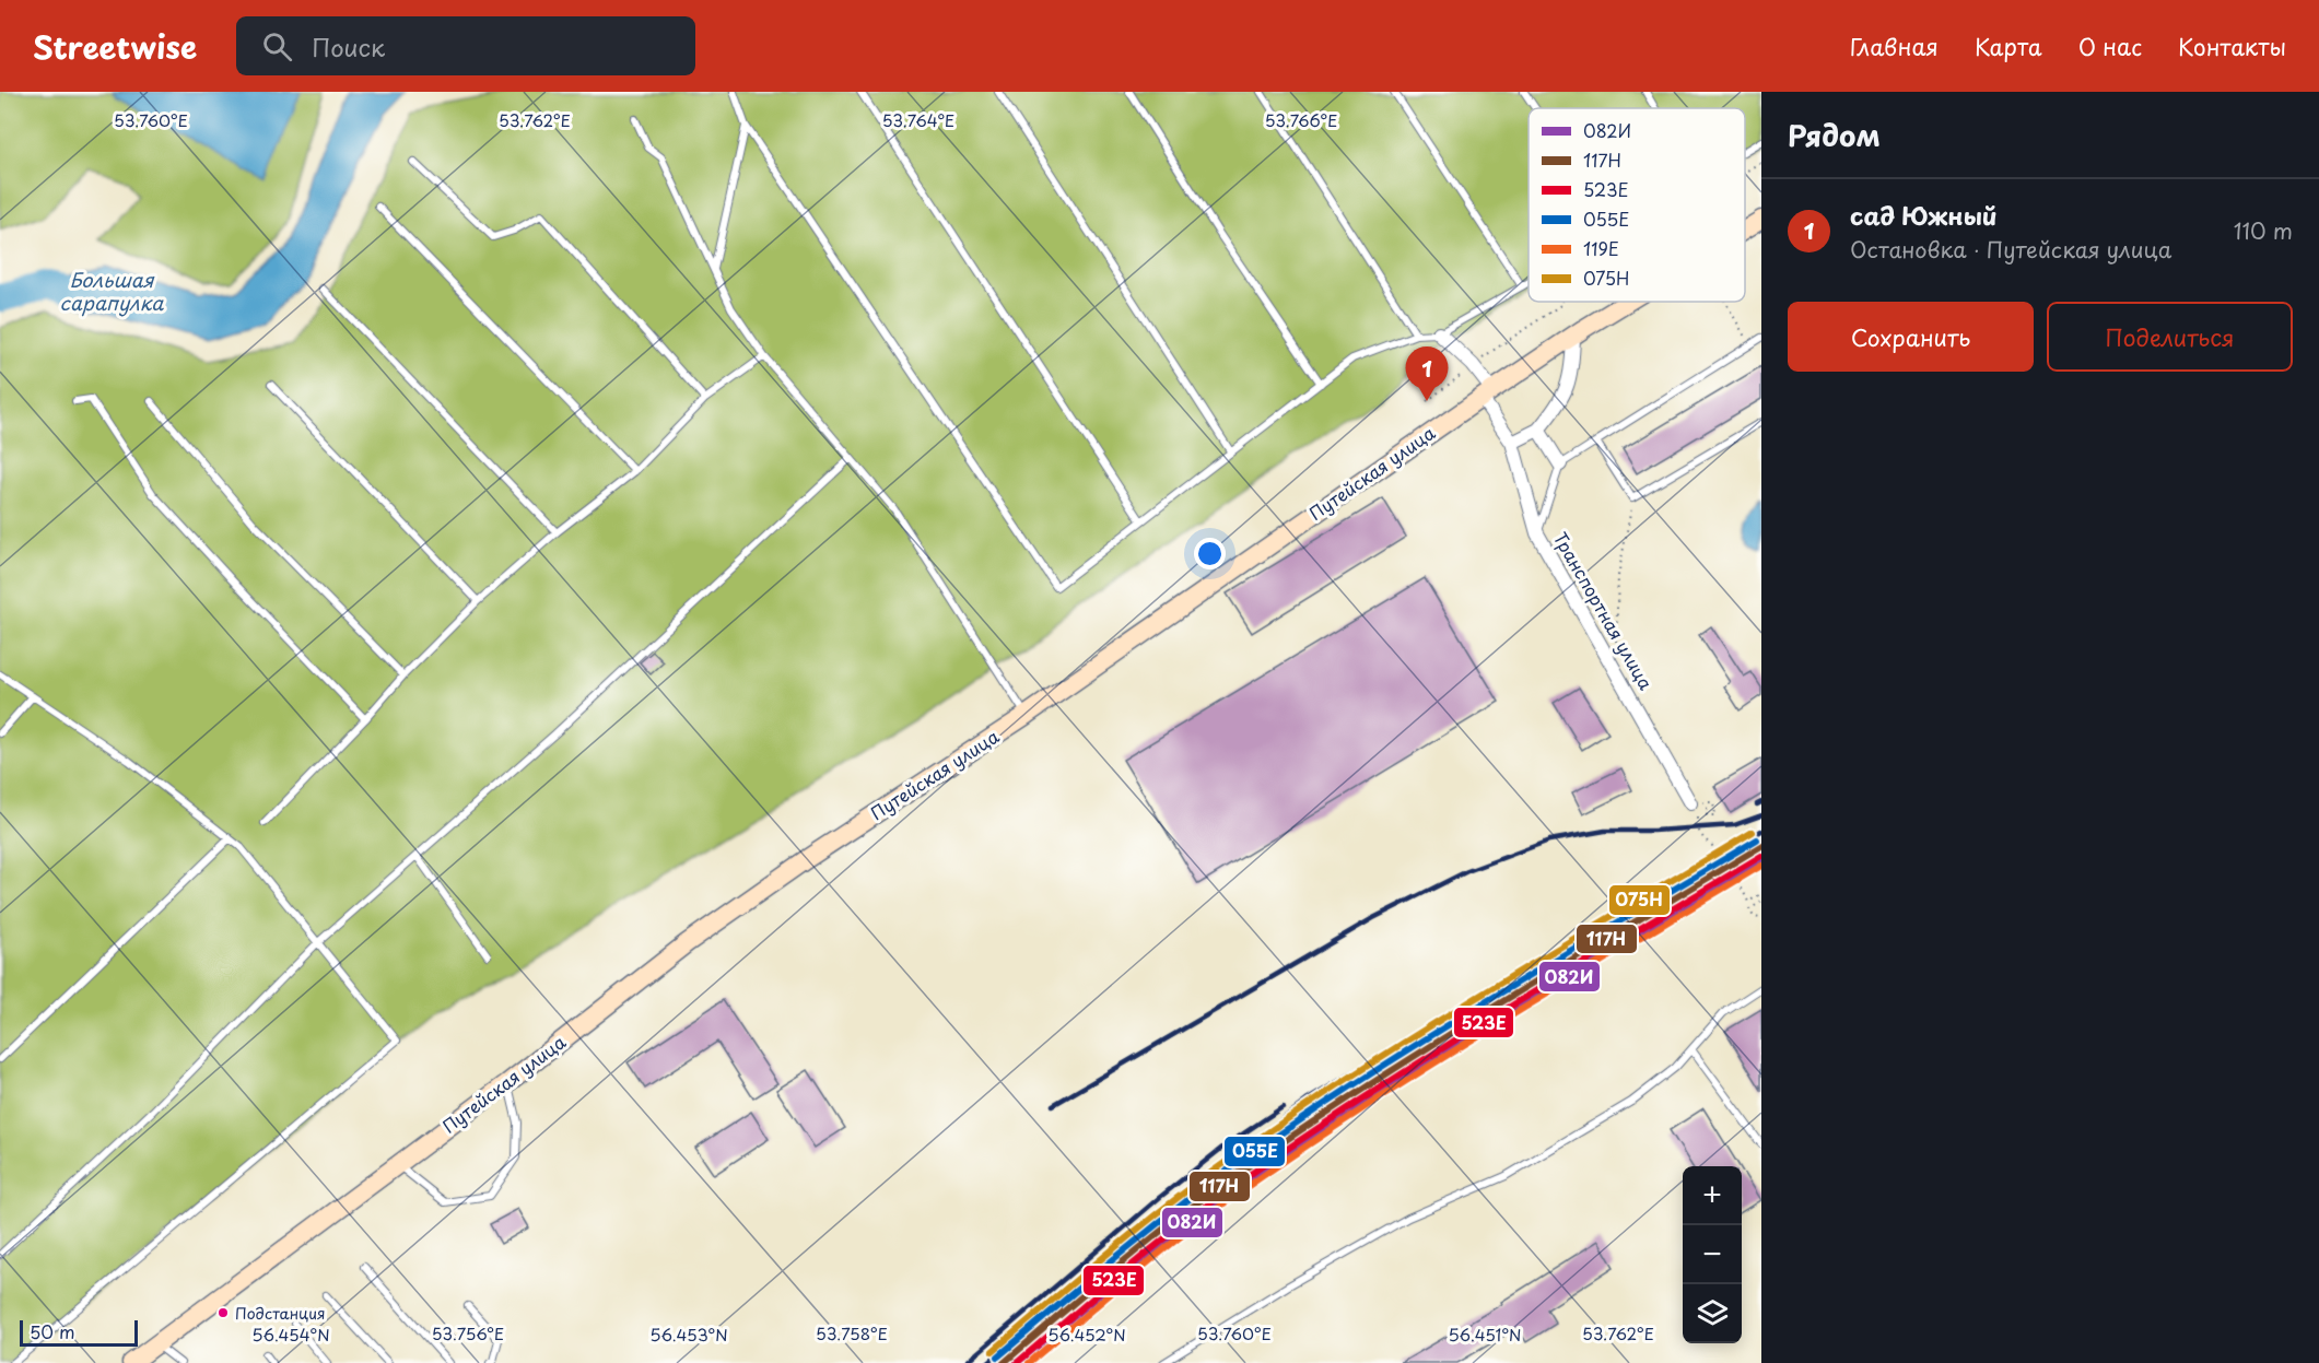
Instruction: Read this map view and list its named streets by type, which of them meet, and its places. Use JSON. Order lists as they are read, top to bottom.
{
  "streets": {
    "main road": ["Путейская улица"],
    "street": ["Транспортная улица"]
  },
  "crossings": [
    ["Путейская улица", "Транспортная улица"]
  ],
  "water": ["Большая сарапулка"],
  "places": ["Подстанция"],
  "lines": [
    "transit line 075Н",
    "transit line 055Е",
    "transit line 117Н",
    "transit line 523Е",
    "transit line 082И",
    "transit line 119Е"
  ],
  "legend": [
    "082И",
    "117Н",
    "523Е",
    "055Е",
    "119Е",
    "075Н"
  ],
  "scale_bar": "50 m",
  "page": {
    "header": "Streetwise",
    "search": "Поиск",
    "nav": [
      "Главная",
      "Карта",
      "О нас",
      "Контакты"
    ],
    "heading": "Рядом",
    "list": [
      {
        "mark": "1",
        "name": "сад Южный",
        "note": "Остановка · Путейская улица",
        "value": "110 m"
      }
    ],
    "buttons": ["Сохранить", "Поделиться"],
    "pins": "1",
    "map_buttons": ["+", "−"],
    "scale": "50 m"
  },
  "coordinates": [
    "53.762°E",
    "53.764°E",
    "53.760°E",
    "53.766°E",
    "53.756°E",
    "53.758°E",
    "56.454°N",
    "56.453°N",
    "56.452°N",
    "56.451°N"
  ]
}
